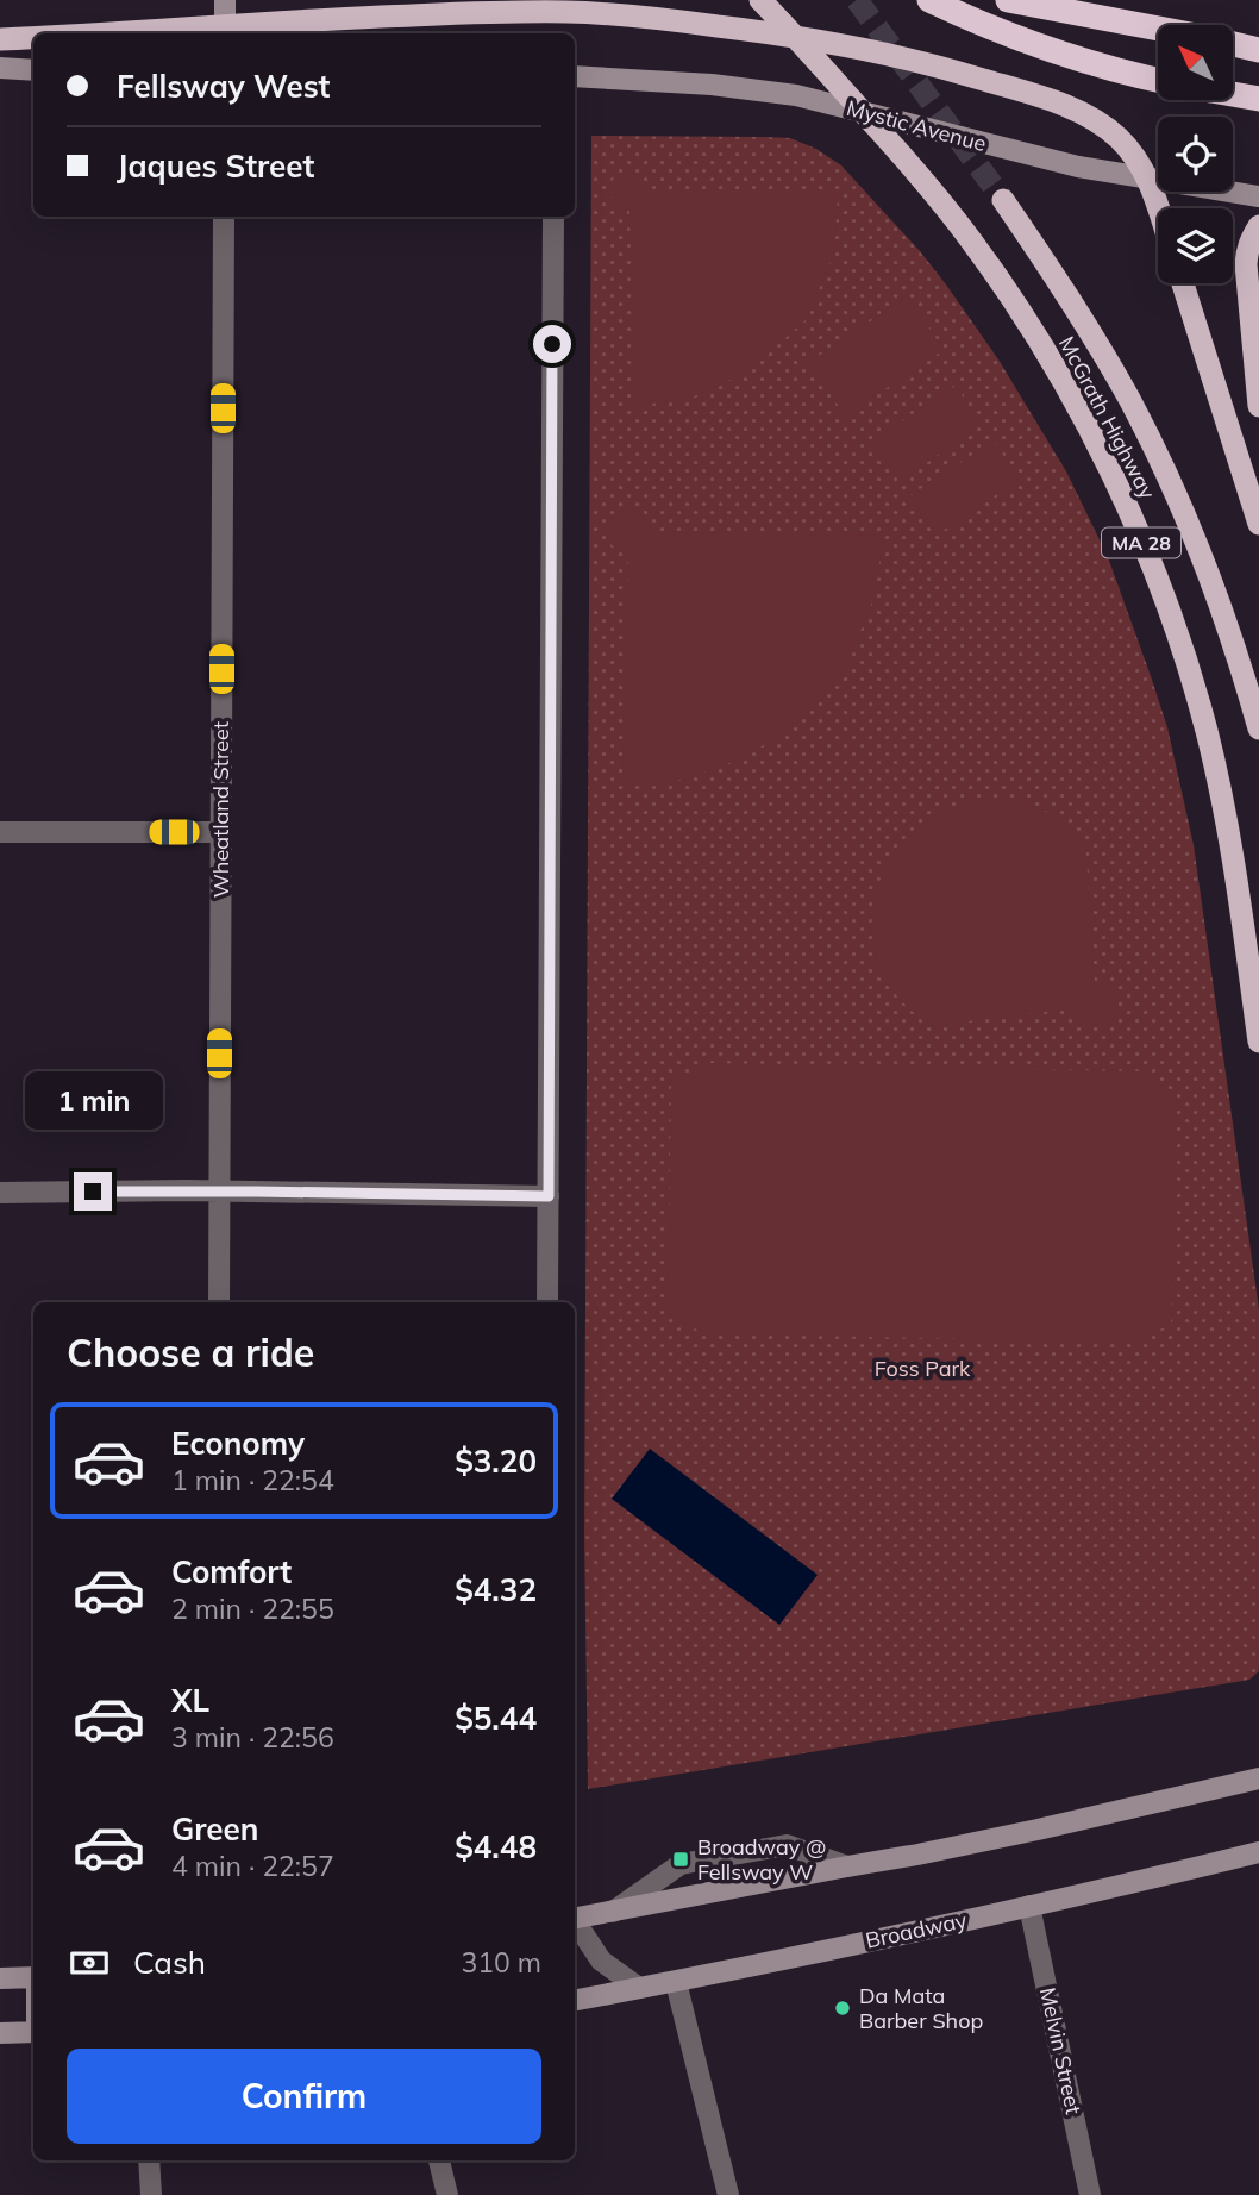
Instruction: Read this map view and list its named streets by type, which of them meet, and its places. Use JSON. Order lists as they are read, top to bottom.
{
  "streets": {
    "highway": ["McGrath Highway", "MA 28"],
    "main road": ["Mystic Avenue", "Broadway"],
    "street": ["Wheatland Street", "Melvin Street"]
  },
  "crossings": [
    ["Mystic Avenue", "McGrath Highway"],
    ["Broadway", "Melvin Street"]
  ],
  "parks": ["Foss Park"],
  "places": {
    "transit": ["Broadway @ Fellsway W"],
    "other": ["Da Mata Barber Shop"]
  },
  "north": "top left",
  "page": {
    "banner": ["Fellsway West", "Jaques Street"],
    "bubble": "1 min",
    "heading": "Choose a ride",
    "list": [
      {
        "name": "Economy",
        "note": "1 min · 22:54",
        "value": "$3.20"
      },
      {
        "name": "Comfort",
        "note": "2 min · 22:55",
        "value": "$4.32"
      },
      {
        "name": "XL",
        "note": "3 min · 22:56",
        "value": "$5.44"
      },
      {
        "name": "Green",
        "note": "4 min · 22:57",
        "value": "$4.48"
      }
    ],
    "pay": ["Cash", "310 m"],
    "buttons": "Confirm"
  }
}
